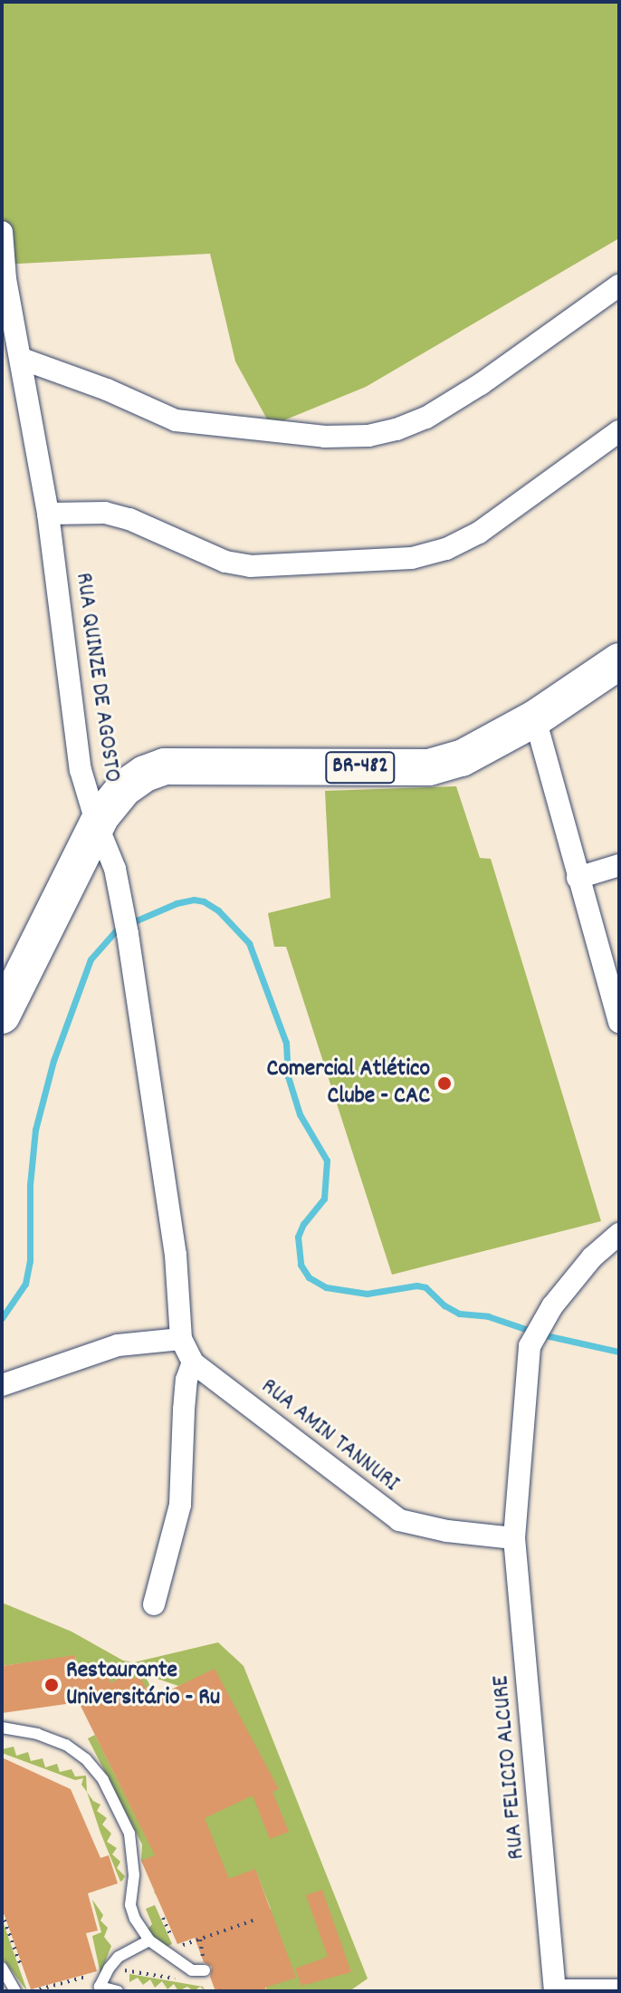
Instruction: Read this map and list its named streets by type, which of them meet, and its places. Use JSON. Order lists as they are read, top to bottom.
{
  "streets": {
    "highway": ["BR-482"],
    "street": ["RUA QUINZE DE AGOSTO", "RUA AMIN TANNURI", "RUA FELICIO ALCURE"]
  },
  "crossings": [
    ["RUA QUINZE DE AGOSTO", "BR-482"],
    ["RUA QUINZE DE AGOSTO", "RUA AMIN TANNURI"],
    ["RUA AMIN TANNURI", "RUA FELICIO ALCURE"]
  ],
  "places": ["Comercial Atlético Clube - CAC", "Restaurante Universitário - Ru"]
}
